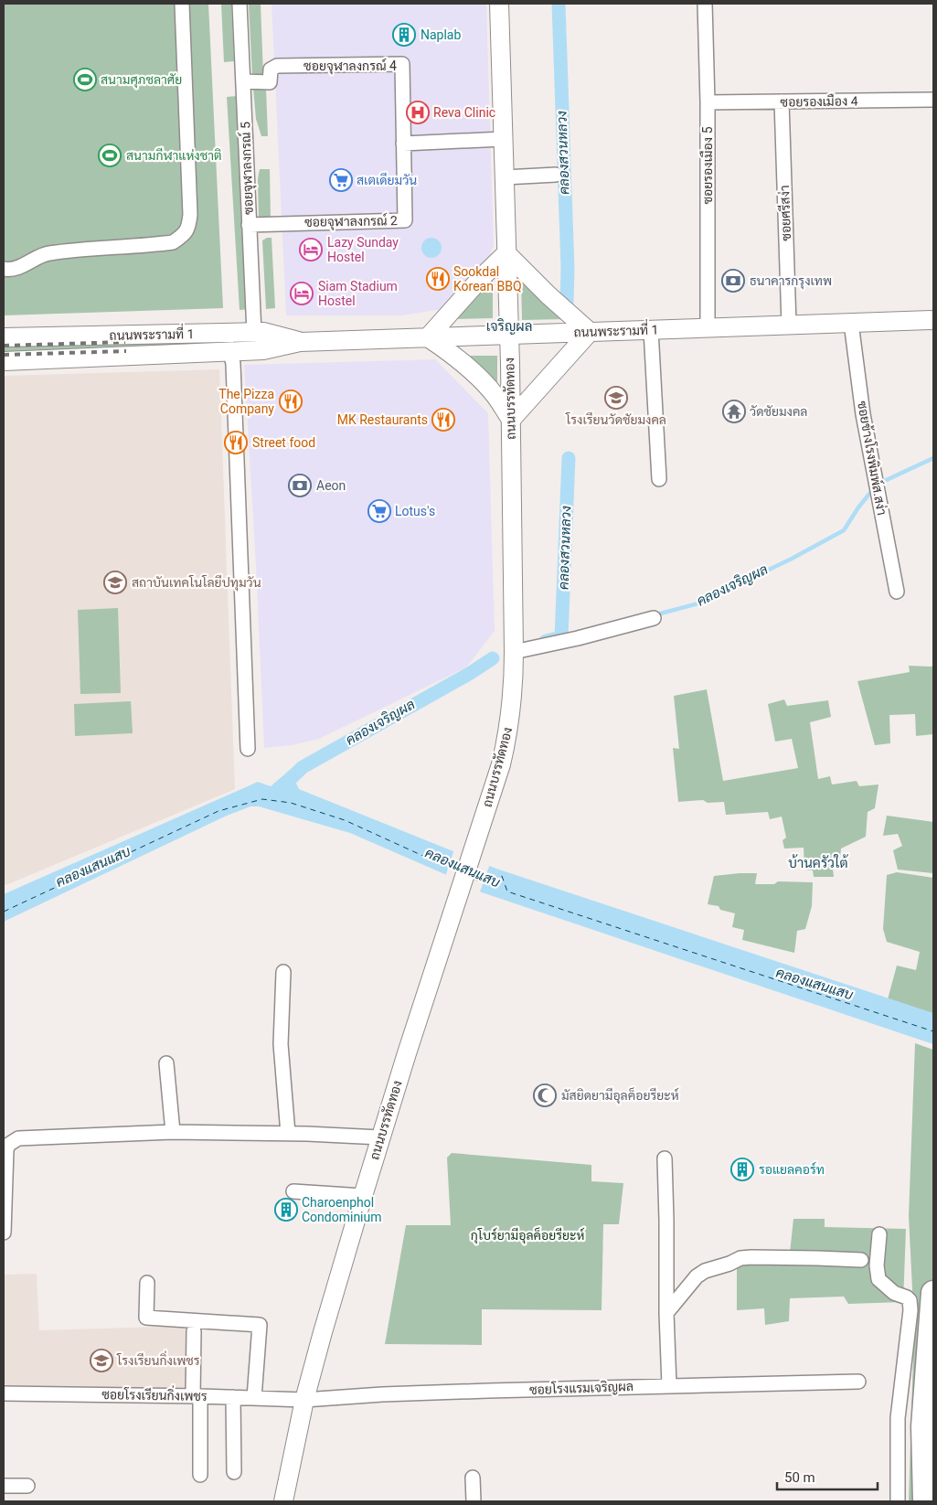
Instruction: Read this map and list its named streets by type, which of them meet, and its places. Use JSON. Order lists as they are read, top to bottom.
{
  "streets": {
    "main road": ["ถนนพระรามที่ 1", "ถนนบรรทัดทอง"],
    "street": [
      "ซอยจุฬาลงกรณ์ 4",
      "ซอยรองเมือง 4",
      "ซอยรองเมือง 5",
      "ซอยจุฬาลงกรณ์ 5",
      "ซอยศรีสง่า",
      "ซอยจุฬาลงกรณ์ 2",
      "ซอยข้างโรงพิมพ์ส.สง่า",
      "ซอยโรงแรมเจริญผล",
      "ซอยโรงเรียนกิ่งเพชร"
    ]
  },
  "crossings": [
    ["ซอยจุฬาลงกรณ์ 4", "ซอยจุฬาลงกรณ์ 5"],
    ["ซอยจุฬาลงกรณ์ 4", "ซอยจุฬาลงกรณ์ 2"],
    ["ซอยรองเมือง 4", "ซอยรองเมือง 5"],
    ["ซอยรองเมือง 4", "ซอยศรีสง่า"],
    ["ซอยรองเมือง 5", "ถนนพระรามที่ 1"],
    ["ซอยจุฬาลงกรณ์ 5", "ซอยจุฬาลงกรณ์ 2"],
    ["ซอยจุฬาลงกรณ์ 5", "ถนนพระรามที่ 1"],
    ["ซอยศรีสง่า", "ถนนพระรามที่ 1"],
    ["ถนนพระรามที่ 1", "ถนนบรรทัดทอง"],
    ["ถนนพระรามที่ 1", "ซอยข้างโรงพิมพ์ส.สง่า"],
    ["ถนนบรรทัดทอง", "ซอยโรงแรมเจริญผล"],
    ["ถนนบรรทัดทอง", "ซอยโรงเรียนกิ่งเพชร"],
    ["ซอยโรงแรมเจริญผล", "ซอยโรงเรียนกิ่งเพชร"]
  ],
  "districts": ["เจริญผล", "บ้านครัวใต้"],
  "water": ["คลองสวนหลวง", "คลองเจริญผล", "คลองแสนแสบ"],
  "parks": ["กุโบร์ยามีอุลค็อยรียะห์"],
  "places": {
    "building": ["Naplab", "รอแยลคอร์ท", "Charoenphol Condominium"],
    "sports": ["สนามศุภชลาศัย", "สนามกีฬาแห่งชาติ"],
    "hospital": ["Reva Clinic"],
    "supermarket": ["สเตเดียมวัน", "Lotus's"],
    "hotel": ["Lazy Sunday Hostel", "Siam Stadium Hostel"],
    "restaurant": [
      "Sookdal Korean BBQ",
      "The Pizza Company",
      "MK Restaurants",
      "Street food"
    ],
    "bank": ["ธนาคารกรุงเทพ", "Aeon"],
    "school or university": ["โรงเรียนวัดชัยมงคล", "สถาบันเทคโนโลยีปทุมวัน", "โรงเรียนกิ่งเพชร"],
    "temple": ["วัดชัยมงคล"],
    "mosque": ["มัสยิดยามีอุลค็อยรียะห์"]
  },
  "scale_bar": "50 m"
}
